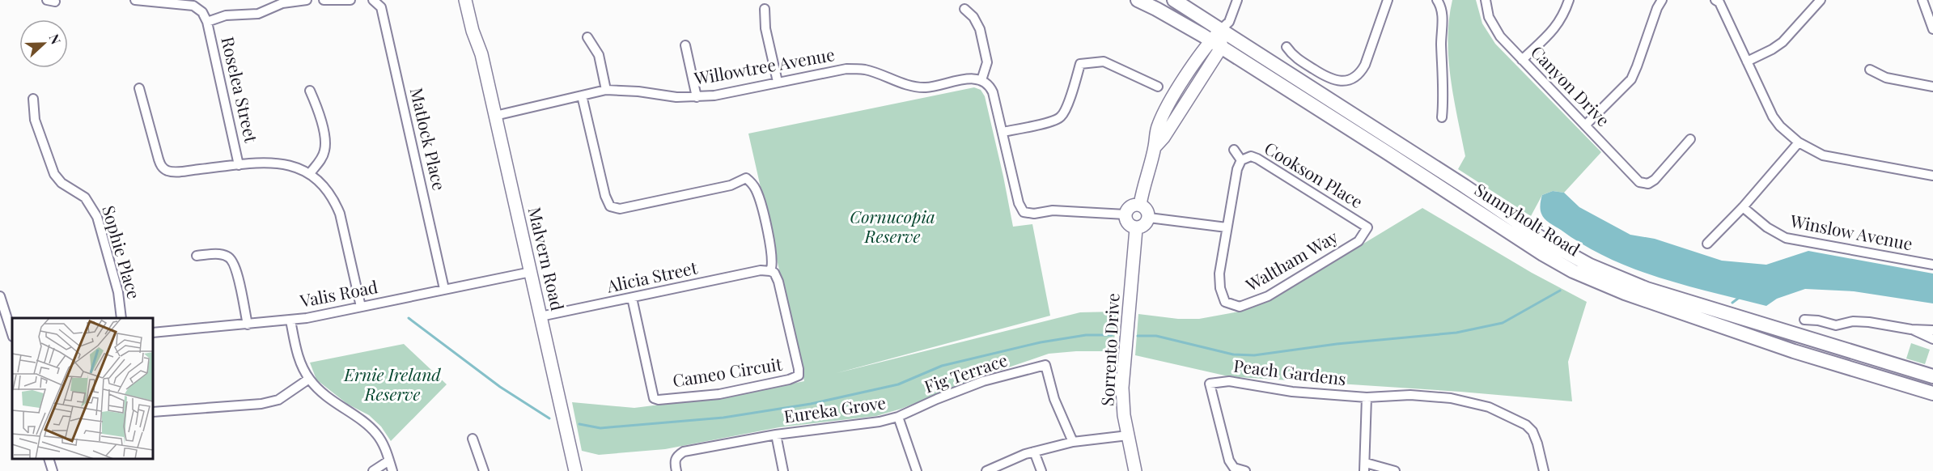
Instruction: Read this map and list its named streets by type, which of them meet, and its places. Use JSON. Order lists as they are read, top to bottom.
{
  "streets": {
    "main road": ["Sunnyholt Road"],
    "street": [
      "Willowtree Avenue",
      "Canyon Drive",
      "Roselea Street",
      "Matlock Place",
      "Cookson Place",
      "Winslow Avenue",
      "Sophie Place",
      "Malvern Road",
      "Waltham Way",
      "Alicia Street",
      "Valis Road",
      "Sorrento Drive",
      "Cameo Circuit",
      "Peach Gardens",
      "Fig Terrace",
      "Eureka Grove"
    ]
  },
  "crossings": [
    ["Willowtree Avenue", "Malvern Road"],
    ["Matlock Place", "Valis Road"],
    ["Cookson Place", "Waltham Way"],
    ["Malvern Road", "Alicia Street"],
    ["Malvern Road", "Valis Road"],
    ["Alicia Street", "Cameo Circuit"],
    ["Fig Terrace", "Eureka Grove"]
  ],
  "parks": ["Cornucopia Reserve", "Ernie Ireland Reserve"],
  "north": "right"
}
